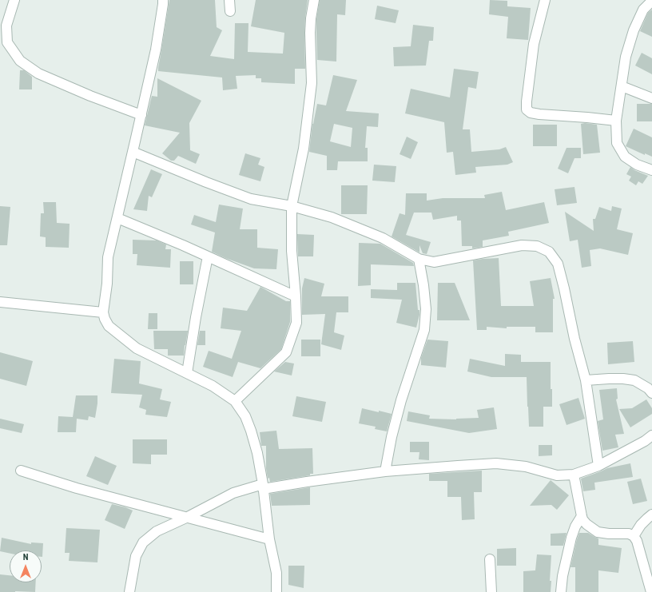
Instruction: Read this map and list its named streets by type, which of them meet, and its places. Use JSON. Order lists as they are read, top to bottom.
{
  "north": "top"
}
